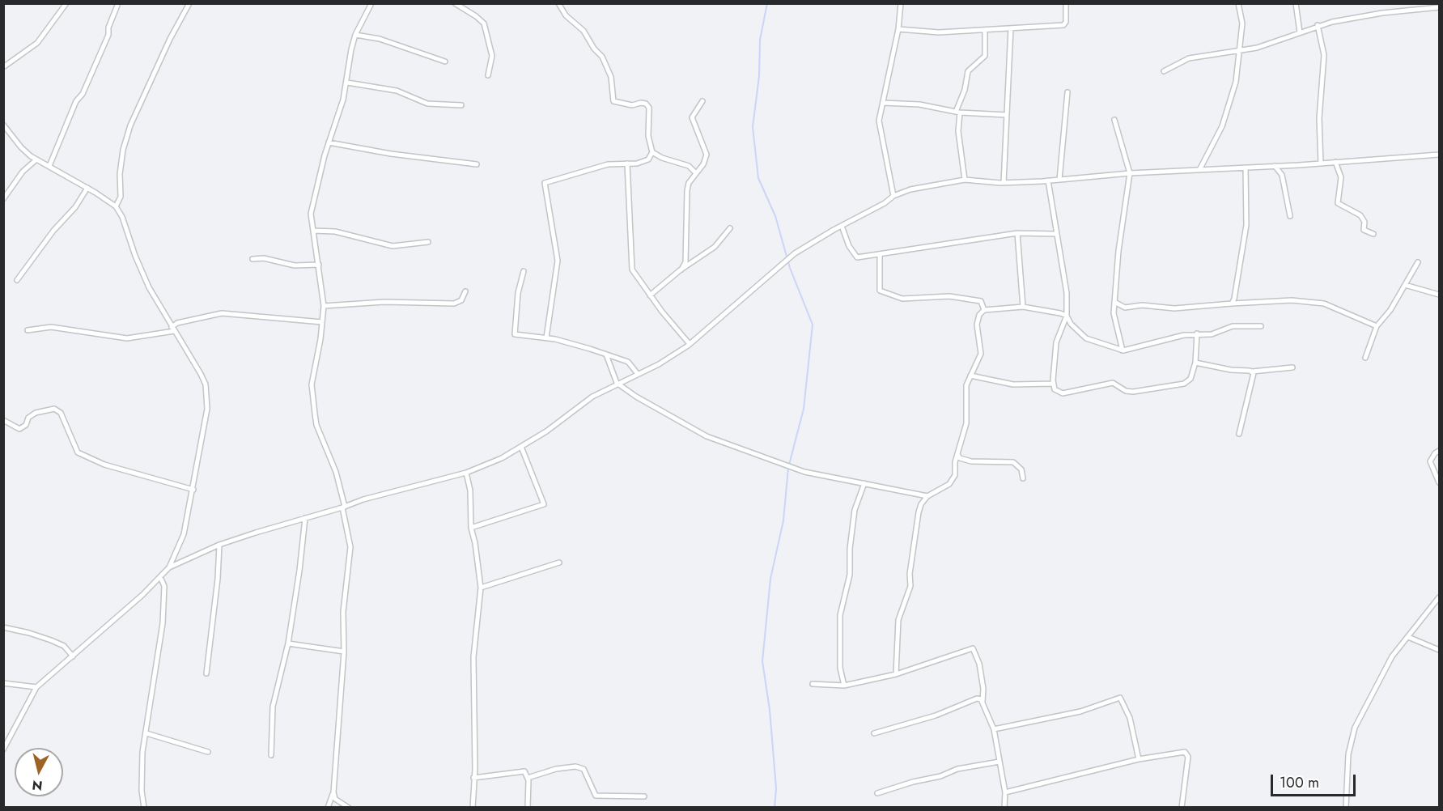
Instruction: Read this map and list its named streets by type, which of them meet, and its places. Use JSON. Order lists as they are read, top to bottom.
{
  "scale_bar": "100 m",
  "north": "bottom"
}
